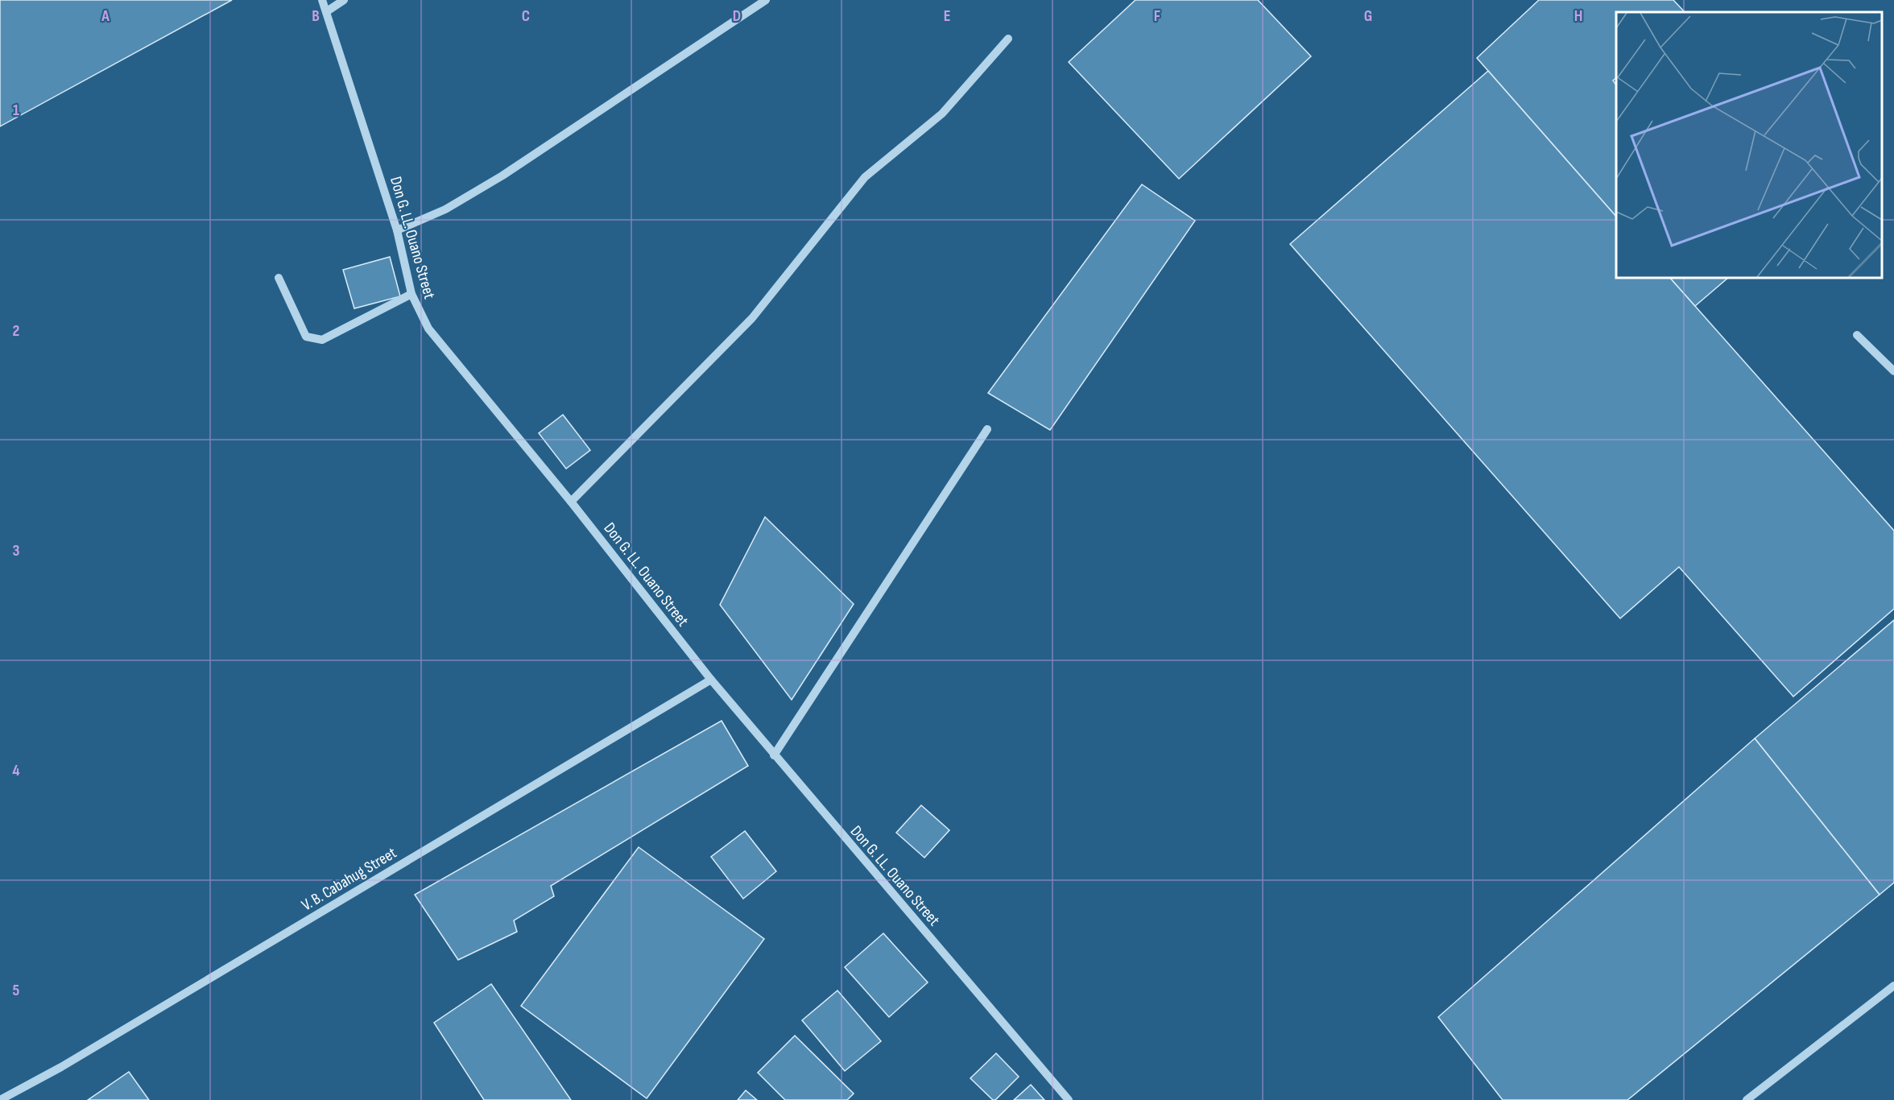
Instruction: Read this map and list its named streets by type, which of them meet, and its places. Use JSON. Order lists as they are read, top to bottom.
{
  "streets": {
    "street": ["Don G. LL. Ouano Street", "V. B. Cabahug Street"]
  },
  "crossings": [
    ["Don G. LL. Ouano Street", "V. B. Cabahug Street"]
  ],
  "grid": {
    "columns": [
      "A",
      "B",
      "C",
      "D",
      "E",
      "F",
      "G",
      "H"
    ],
    "rows": [
      "1",
      "2",
      "3",
      "4",
      "5"
    ]
  }
}
